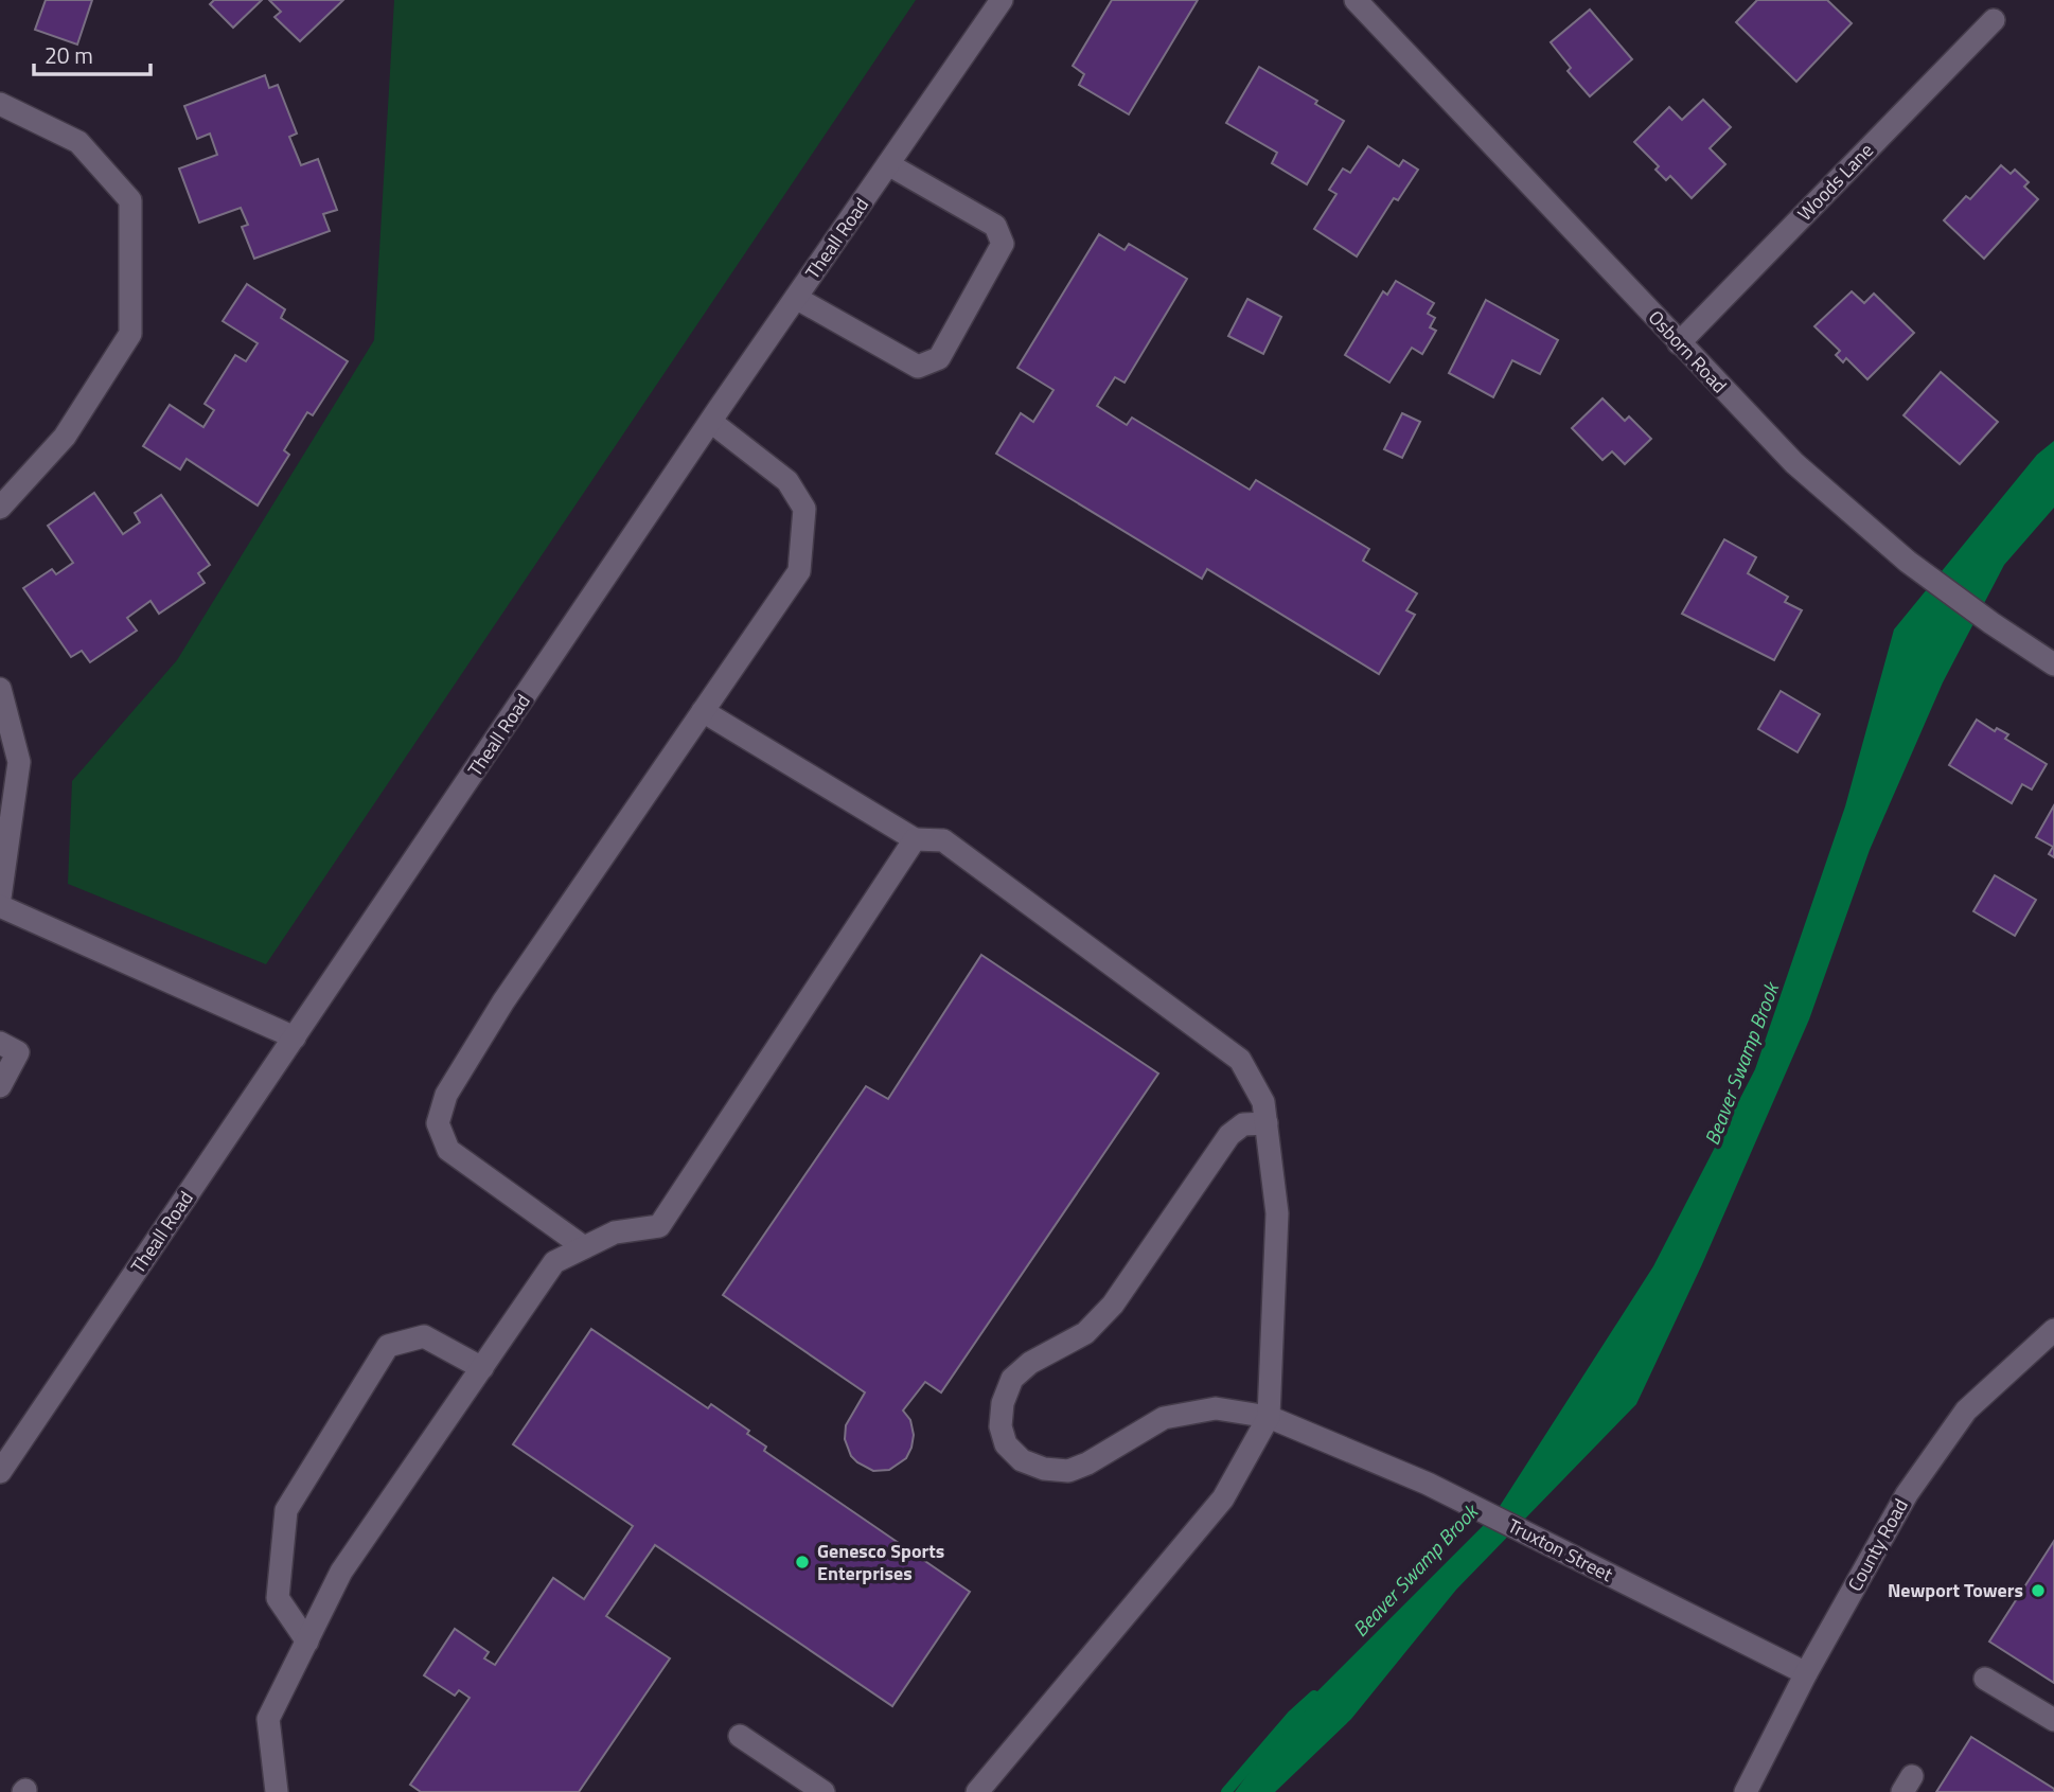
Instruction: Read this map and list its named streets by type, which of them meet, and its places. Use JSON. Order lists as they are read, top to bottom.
{
  "streets": {
    "street": [
      "Woods Lane",
      "Theall Road",
      "Osborn Road",
      "County Road",
      "Truxton Street"
    ]
  },
  "crossings": [
    ["Woods Lane", "Osborn Road"],
    ["County Road", "Truxton Street"]
  ],
  "water": ["Beaver Swamp Brook"],
  "places": ["Genesco Sports Enterprises", "Newport Towers"],
  "scale_bar": "20 m"
}
